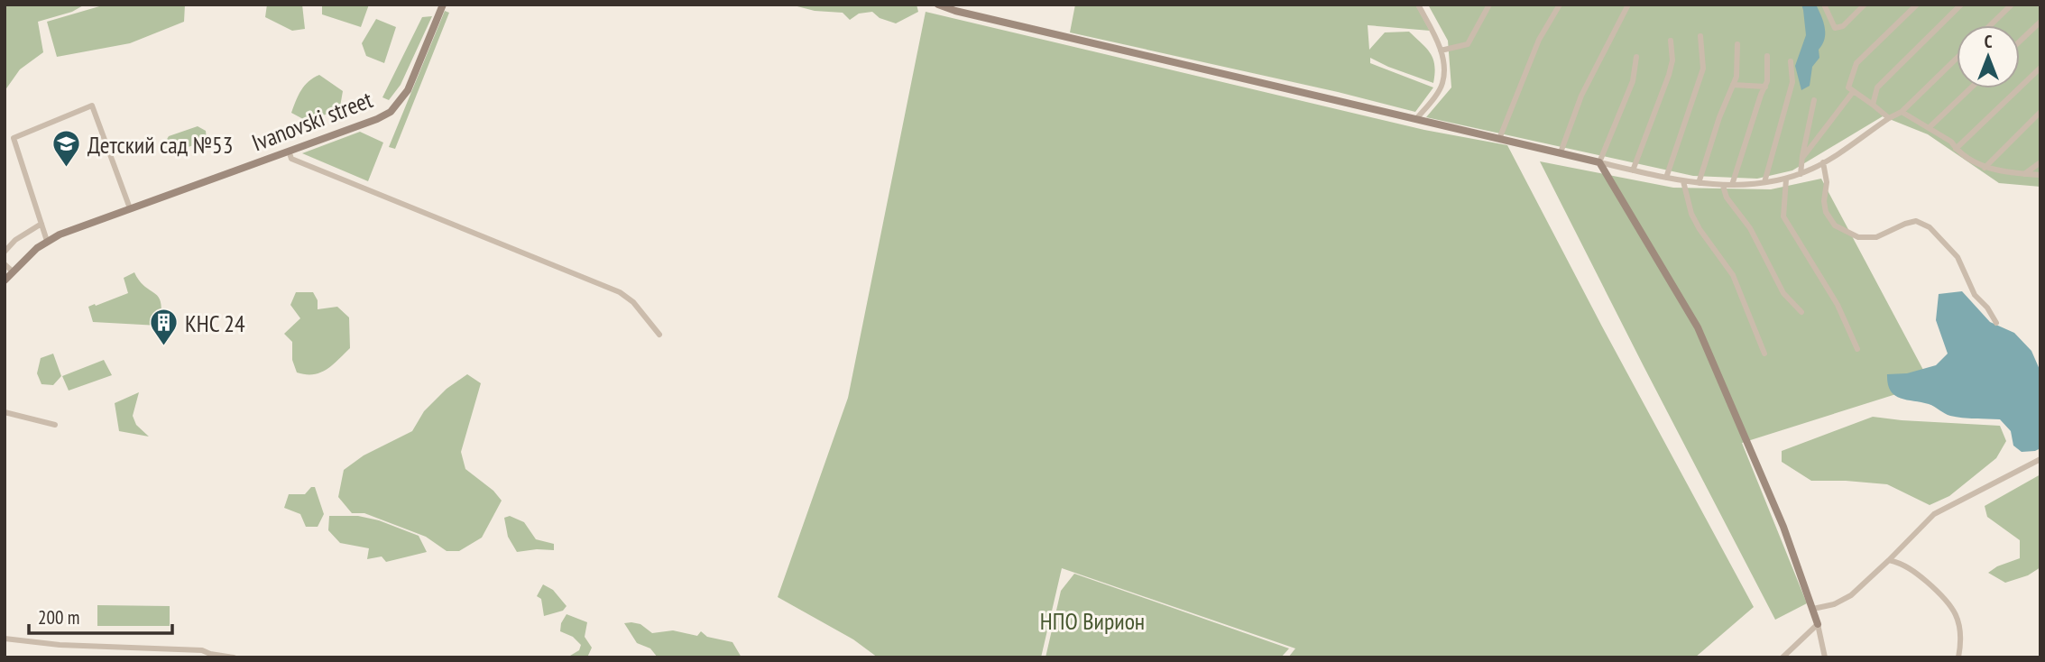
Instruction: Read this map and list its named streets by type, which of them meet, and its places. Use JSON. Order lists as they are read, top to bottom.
{
  "streets": {
    "street": ["Ivanovski street"]
  },
  "parks": ["НПО Вирион"],
  "places": {
    "school or university": ["Детский сад №53"],
    "building": ["КНС 24"]
  },
  "scale_bar": "200 m",
  "north": "top"
}
